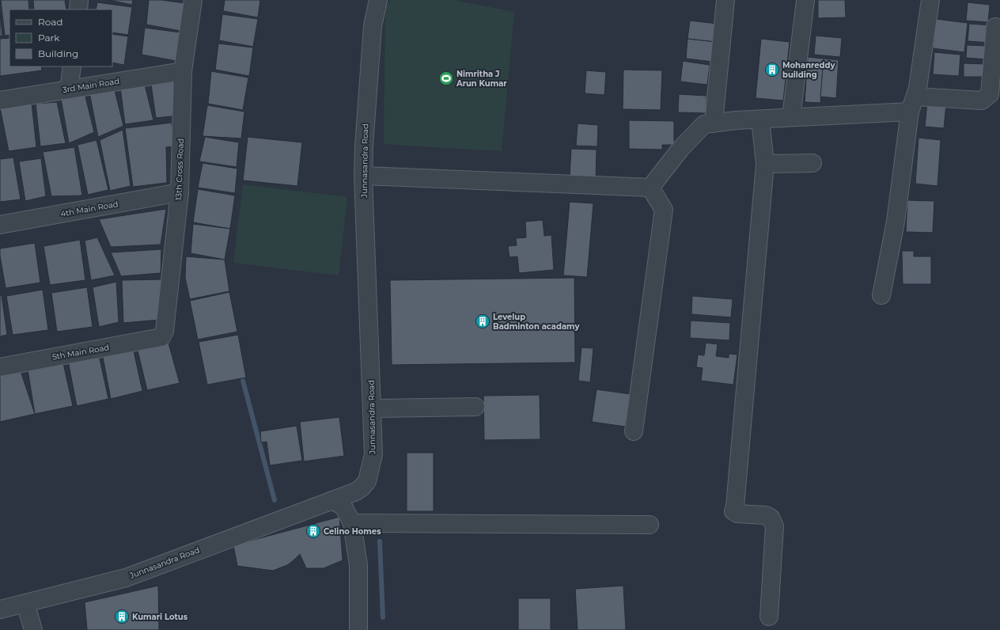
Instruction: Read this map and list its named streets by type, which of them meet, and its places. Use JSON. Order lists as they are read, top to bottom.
{
  "streets": {
    "street": [
      "3rd Main Road",
      "Junnasandra Road",
      "13th Cross Road",
      "4th Main Road",
      "5th Main Road"
    ]
  },
  "crossings": [
    ["3rd Main Road", "13th Cross Road"],
    ["13th Cross Road", "4th Main Road"],
    ["13th Cross Road", "5th Main Road"]
  ],
  "places": {
    "building": [
      "Mohanreddy building",
      "Levelup Badminton acadamy",
      "Celino Homes",
      "Kumari Lotus"
    ],
    "sports": ["Nimritha J Arun Kumar"]
  },
  "legend": ["Road", "Park", "Building"]
}
